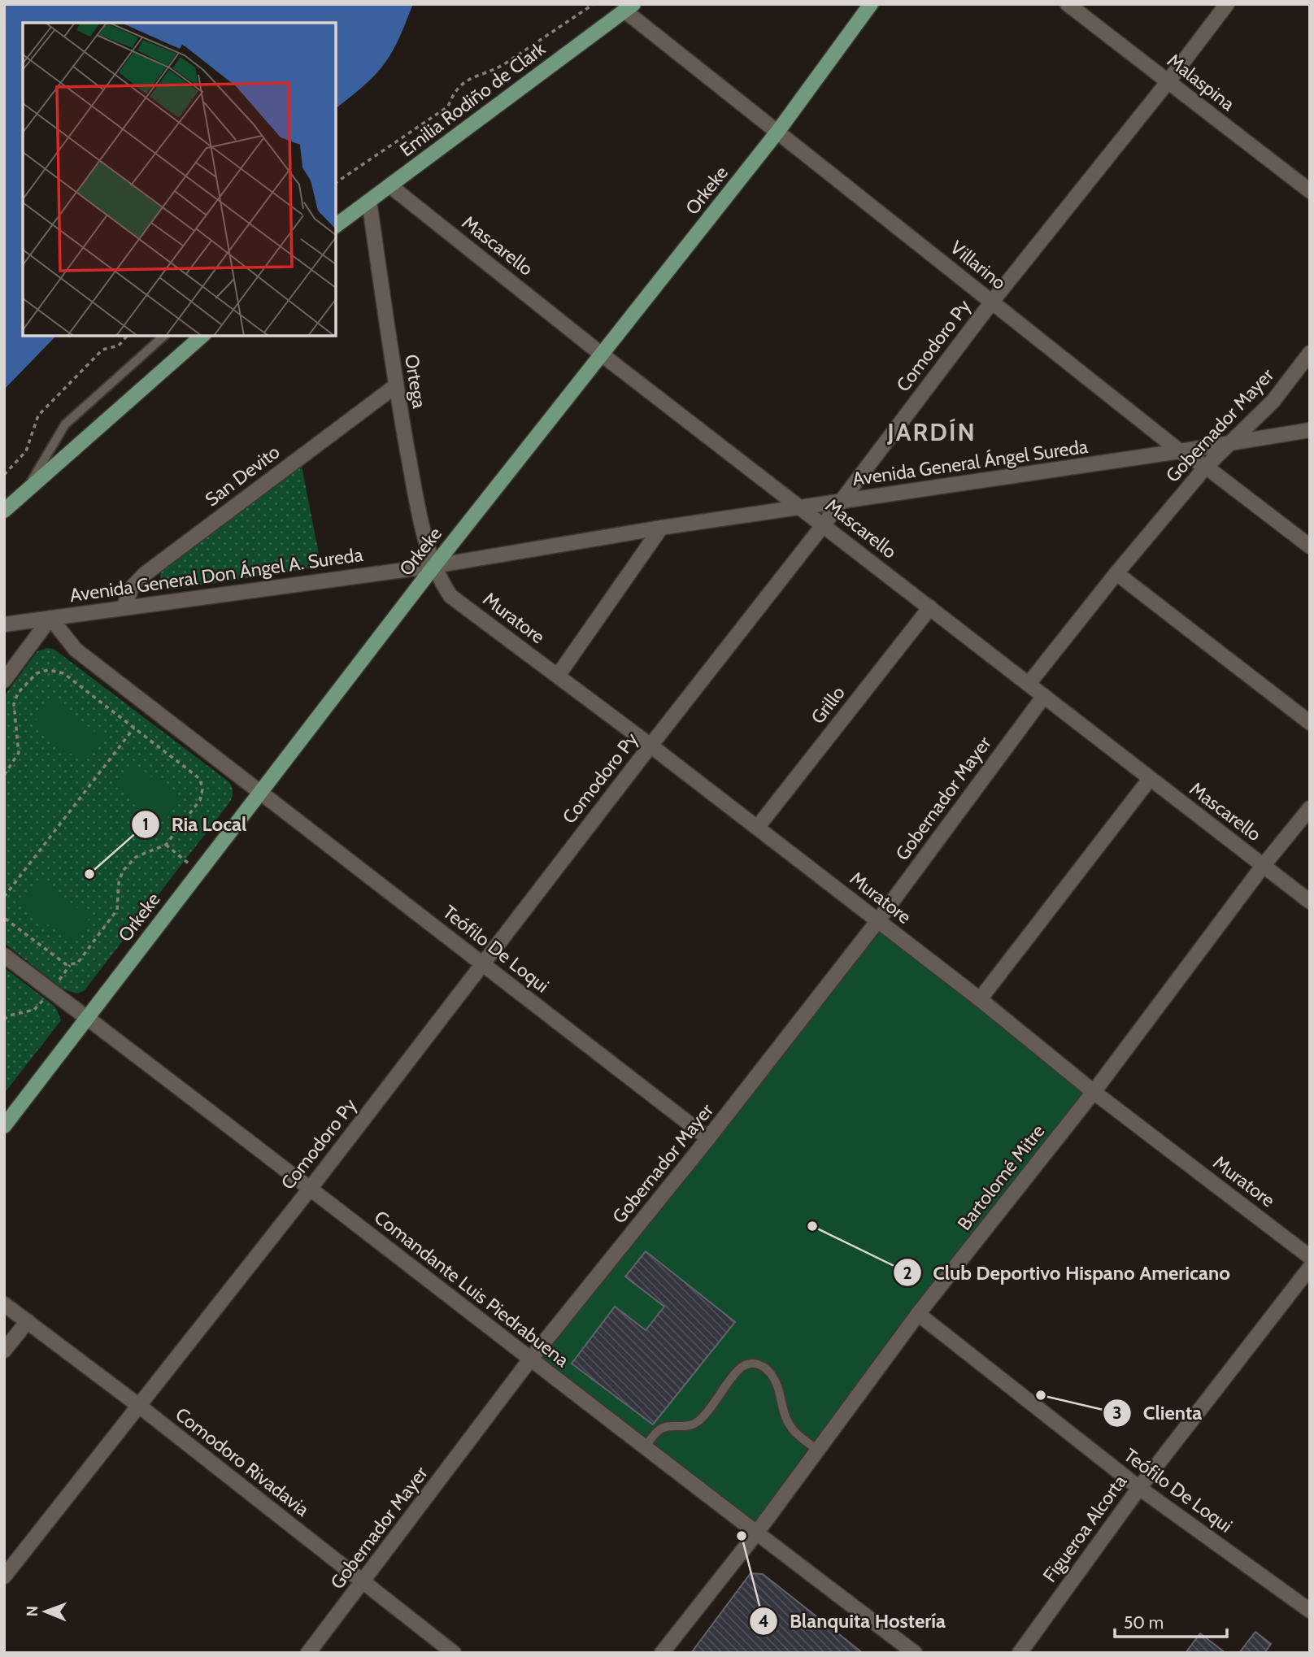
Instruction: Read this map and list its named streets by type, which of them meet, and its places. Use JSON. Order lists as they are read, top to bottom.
{
  "streets": {
    "main road": ["Emilia Rodiño de Clark", "Orkeke"],
    "street": [
      "Malaspina",
      "Mascarello",
      "Villarino",
      "Comodoro Py",
      "Ortega",
      "Gobernador Mayer",
      "Avenida General Ángel Sureda",
      "San Devito",
      "Avenida General Don Ángel A. Sureda",
      "Muratore",
      "Grillo",
      "Teófilo De Loqui",
      "Bartolomé Mitre",
      "Comandante Luis Piedrabuena",
      "Comodoro Rivadavia",
      "Figueroa Alcorta"
    ]
  },
  "crossings": [
    ["Malaspina", "Comodoro Py"],
    ["Emilia Rodiño de Clark", "Mascarello"],
    ["Emilia Rodiño de Clark", "Villarino"],
    ["Emilia Rodiño de Clark", "Ortega"],
    ["Orkeke", "Mascarello"],
    ["Orkeke", "Villarino"],
    ["Orkeke", "Ortega"],
    ["Orkeke", "Avenida General Ángel Sureda"],
    ["Orkeke", "Avenida General Don Ángel A. Sureda"],
    ["Orkeke", "Muratore"],
    ["Orkeke", "Teófilo De Loqui"],
    ["Orkeke", "Comandante Luis Piedrabuena"],
    ["Mascarello", "Comodoro Py"],
    ["Mascarello", "Gobernador Mayer"],
    ["Mascarello", "Avenida General Ángel Sureda"],
    ["Mascarello", "Grillo"],
    ["Mascarello", "Bartolomé Mitre"],
    ["Villarino", "Comodoro Py"],
    ["Villarino", "Gobernador Mayer"],
    ["Villarino", "Avenida General Ángel Sureda"],
    ["Comodoro Py", "Avenida General Ángel Sureda"],
    ["Comodoro Py", "Muratore"],
    ["Comodoro Py", "Teófilo De Loqui"],
    ["Comodoro Py", "Comandante Luis Piedrabuena"],
    ["Comodoro Py", "Comodoro Rivadavia"],
    ["Ortega", "Avenida General Ángel Sureda"],
    ["Ortega", "San Devito"],
    ["Ortega", "Avenida General Don Ángel A. Sureda"],
    ["Ortega", "Muratore"],
    ["Gobernador Mayer", "Avenida General Ángel Sureda"],
    ["Gobernador Mayer", "Muratore"],
    ["Gobernador Mayer", "Teófilo De Loqui"],
    ["Gobernador Mayer", "Comandante Luis Piedrabuena"],
    ["Gobernador Mayer", "Comodoro Rivadavia"],
    ["Avenida General Ángel Sureda", "Avenida General Don Ángel A. Sureda"],
    ["Avenida General Ángel Sureda", "Muratore"],
    ["San Devito", "Avenida General Don Ángel A. Sureda"],
    ["Avenida General Don Ángel A. Sureda", "Muratore"],
    ["Avenida General Don Ángel A. Sureda", "Teófilo De Loqui"],
    ["Muratore", "Grillo"],
    ["Muratore", "Bartolomé Mitre"],
    ["Teófilo De Loqui", "Bartolomé Mitre"],
    ["Teófilo De Loqui", "Figueroa Alcorta"],
    ["Bartolomé Mitre", "Comandante Luis Piedrabuena"]
  ],
  "districts": ["JARDÍN"],
  "places": [
    "Ria Local",
    "Club Deportivo Hispano Americano",
    "Clienta",
    "Blanquita Hostería"
  ],
  "scale_bar": "50 m",
  "north": "left"
}
